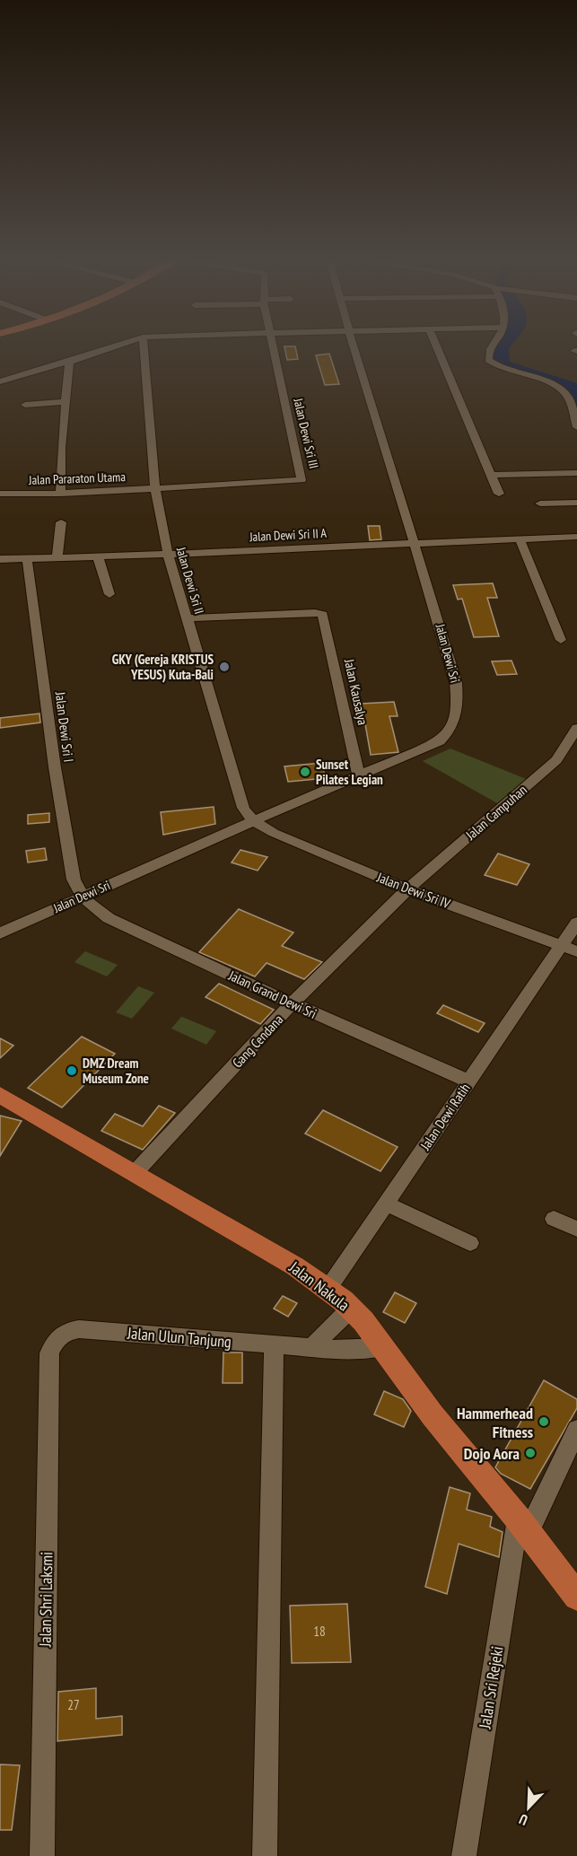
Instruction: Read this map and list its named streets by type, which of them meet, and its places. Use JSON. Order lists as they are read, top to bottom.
{
  "streets": {
    "main road": ["Jalan Nakula"],
    "street": [
      "Jalan Dewi Sri III",
      "Jalan Pararaton Utama",
      "Jalan Dewi Sri II A",
      "Jalan Dewi Sri II",
      "Jalan Dewi Sri",
      "Jalan Kausalya",
      "Jalan Dewi Sri I",
      "Jalan Campuhan",
      "Jalan Dewi Sri IV",
      "Jalan Grand Dewi Sri",
      "Gang Cendana",
      "Jalan Dewi Ratih",
      "Jalan Ulun Tanjung",
      "Jalan Shri Laksmi",
      "Jalan Sri Rejeki"
    ]
  },
  "crossings": [
    ["Jalan Dewi Sri III", "Jalan Pararaton Utama"],
    ["Jalan Dewi Sri III", "Jalan Dewi Sri II"],
    ["Jalan Pararaton Utama", "Jalan Dewi Sri II"],
    ["Jalan Dewi Sri II A", "Jalan Dewi Sri II"],
    ["Jalan Dewi Sri II A", "Jalan Dewi Sri"],
    ["Jalan Dewi Sri II A", "Jalan Dewi Sri I"],
    ["Jalan Dewi Sri II", "Jalan Dewi Sri"],
    ["Jalan Dewi Sri II", "Jalan Kausalya"],
    ["Jalan Dewi Sri II", "Jalan Dewi Sri IV"],
    ["Jalan Dewi Sri", "Jalan Kausalya"],
    ["Jalan Dewi Sri", "Jalan Dewi Sri I"],
    ["Jalan Dewi Sri", "Jalan Dewi Sri IV"],
    ["Jalan Dewi Sri", "Jalan Grand Dewi Sri"],
    ["Jalan Dewi Sri I", "Jalan Grand Dewi Sri"],
    ["Jalan Campuhan", "Jalan Dewi Sri IV"],
    ["Jalan Campuhan", "Gang Cendana"],
    ["Jalan Dewi Sri IV", "Gang Cendana"],
    ["Jalan Dewi Sri IV", "Jalan Dewi Ratih"],
    ["Jalan Grand Dewi Sri", "Gang Cendana"],
    ["Jalan Grand Dewi Sri", "Jalan Dewi Ratih"],
    ["Gang Cendana", "Jalan Nakula"],
    ["Jalan Dewi Ratih", "Jalan Nakula"],
    ["Jalan Nakula", "Jalan Ulun Tanjung"],
    ["Jalan Nakula", "Jalan Sri Rejeki"],
    ["Jalan Ulun Tanjung", "Jalan Shri Laksmi"]
  ],
  "places": [
    "GKY (Gereja KRISTUS YESUS) Kuta-Bali",
    "Sunset Pilates Legian",
    "DMZ Dream Museum Zone",
    "Hammerhead Fitness",
    "Dojo Aora"
  ],
  "house_numbers": ["18", "27"],
  "north": "bottom left"
}
